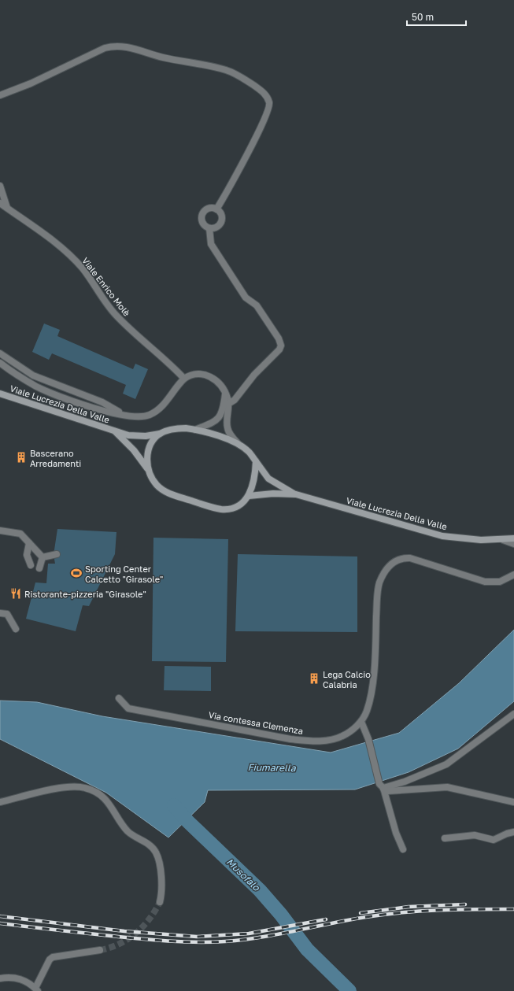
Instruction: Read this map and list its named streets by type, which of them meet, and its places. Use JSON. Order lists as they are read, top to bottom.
{
  "streets": {
    "main road": ["Viale Lucrezia Della Valle"],
    "street": ["Viale Enrico Molè", "Via contessa Clemenza"]
  },
  "water": ["Fiumarella", "Musofalo"],
  "places": {
    "building": ["Bascerano Arredamenti", "Lega Calcio Calabria"],
    "sports": ["Sporting Center Calcetto \"Girasole\""],
    "restaurant": ["Ristorante-pizzeria \"Girasole\""]
  },
  "scale_bar": "50 m"
}
